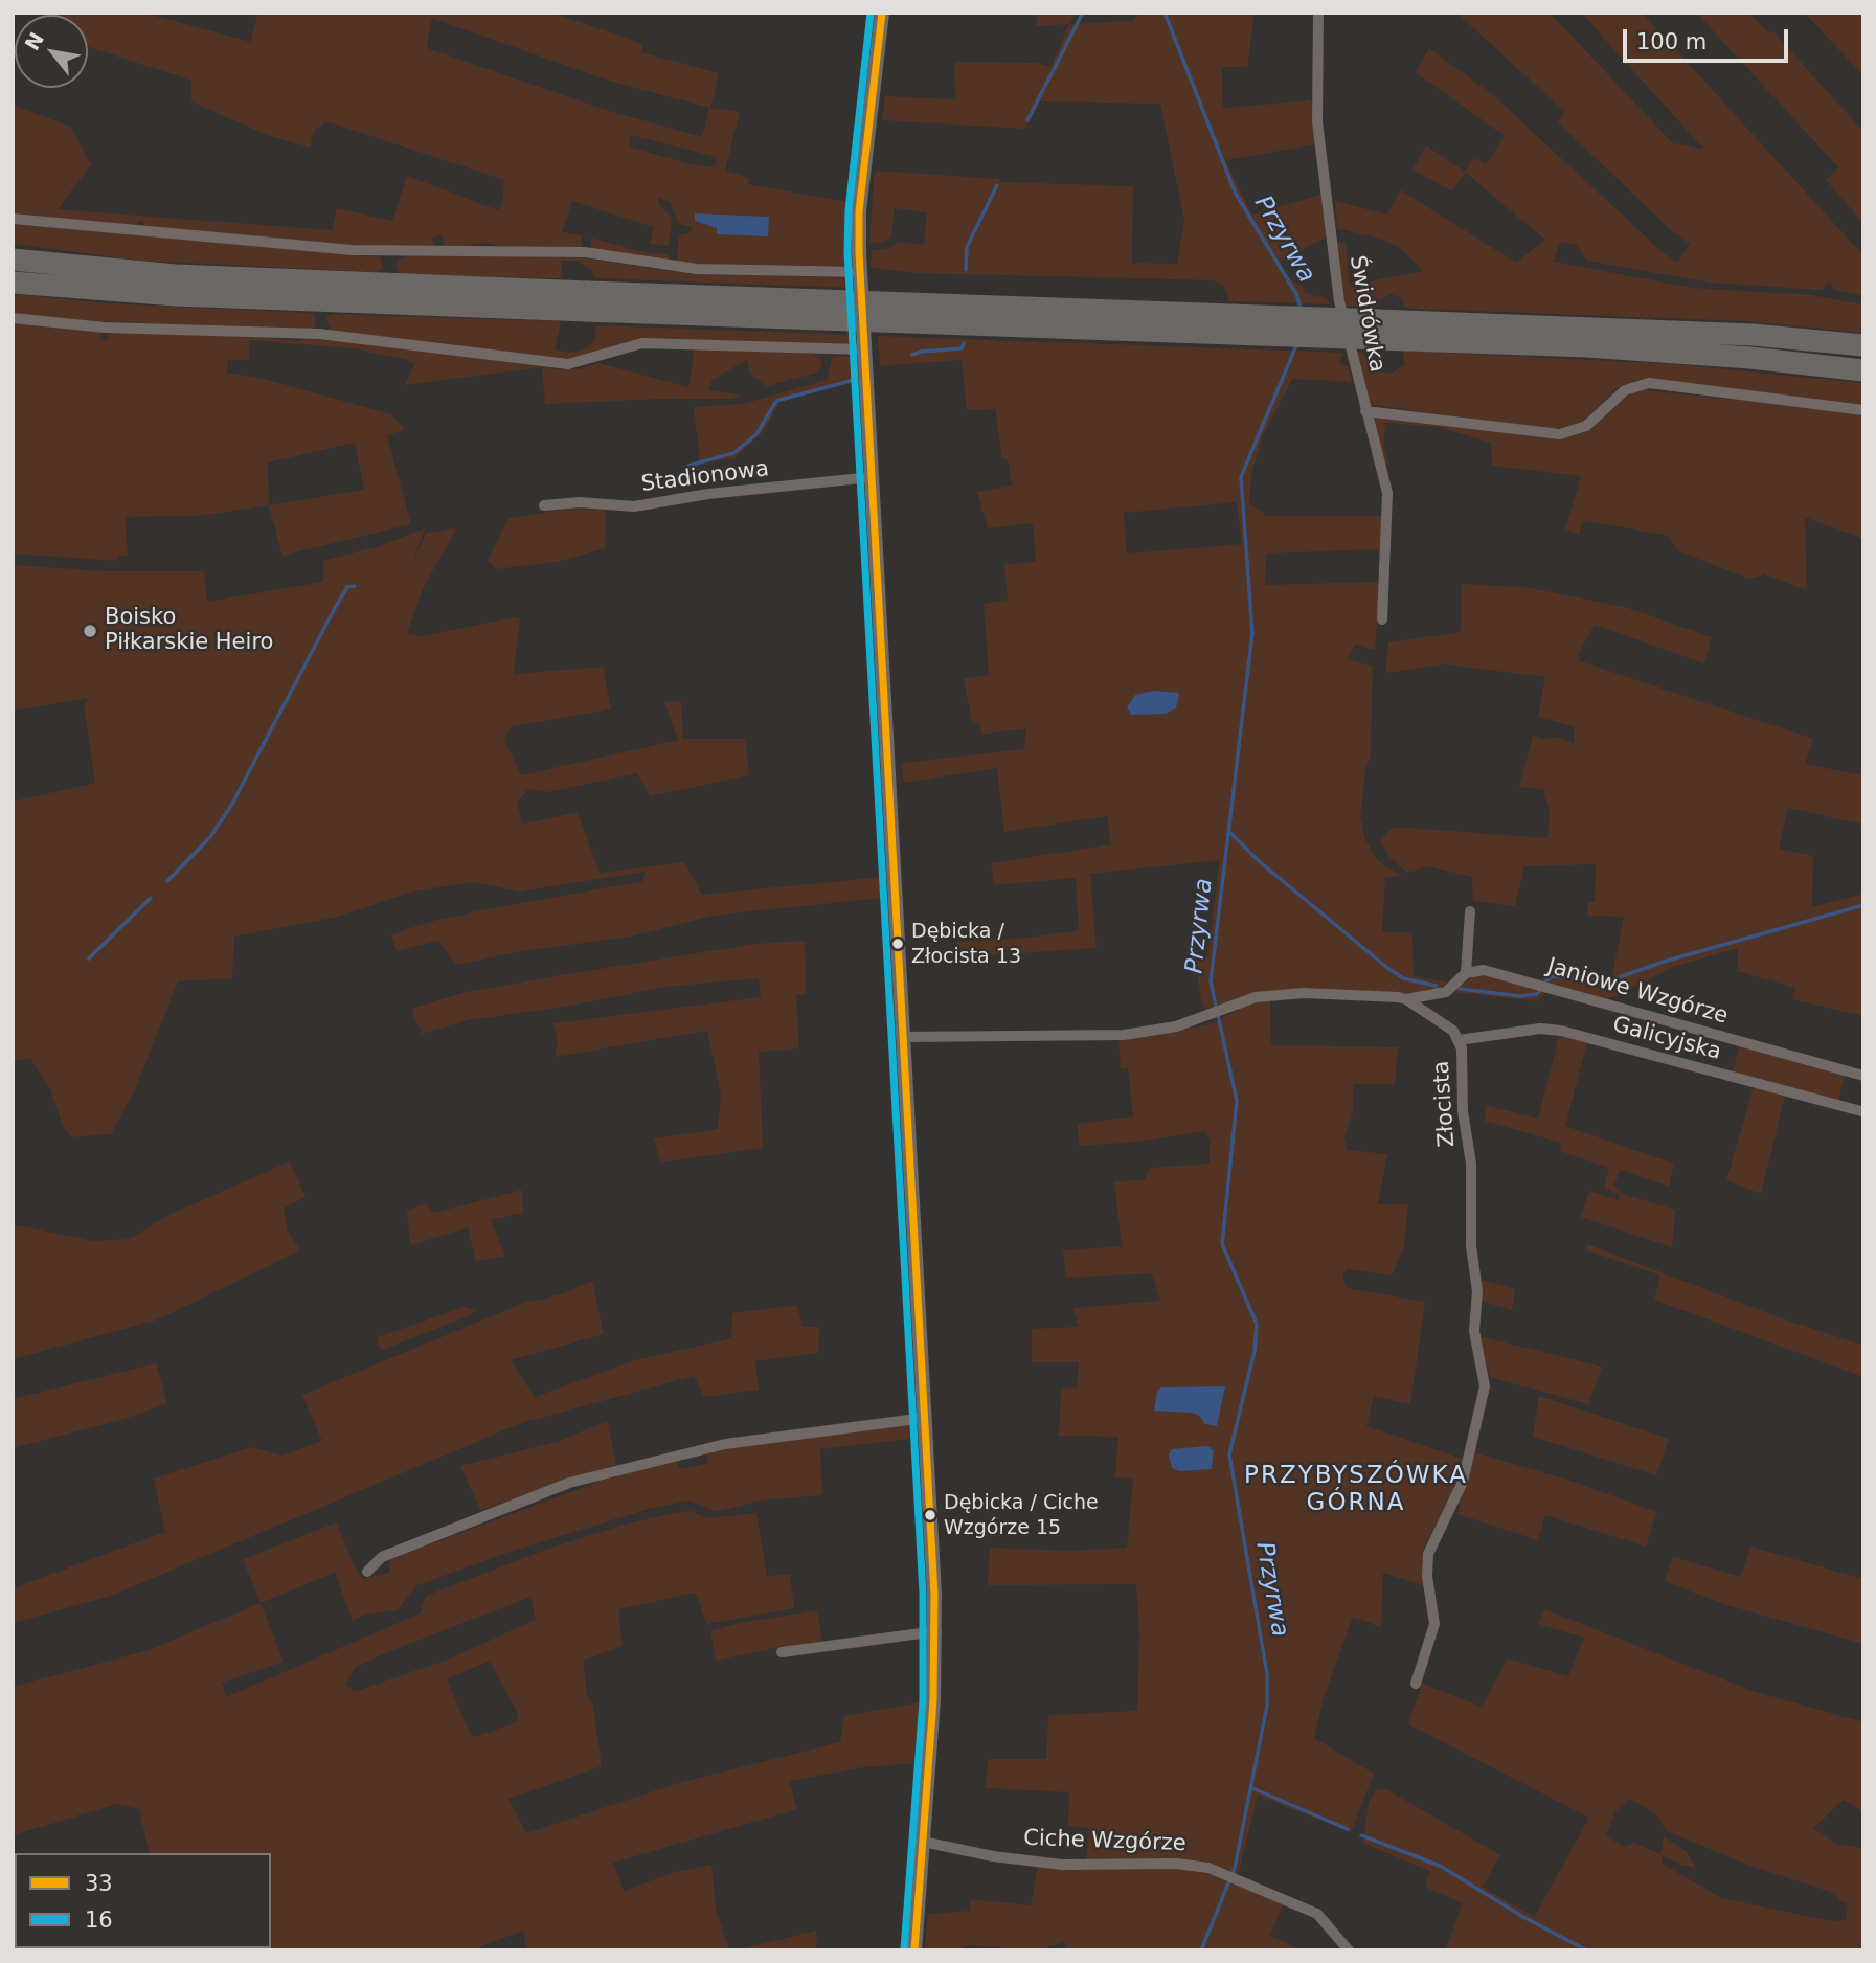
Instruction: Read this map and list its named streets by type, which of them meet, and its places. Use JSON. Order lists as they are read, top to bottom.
{
  "streets": {
    "street": [
      "Świdrówka",
      "Stadionowa",
      "Janiowe Wzgórze",
      "Galicyjska",
      "Złocista",
      "Ciche Wzgórze"
    ]
  },
  "crossings": [
    ["Galicyjska", "Złocista"]
  ],
  "districts": ["PRZYBYSZÓWKA GÓRNA"],
  "water": ["Przyrwa"],
  "places": ["Boisko Piłkarskie Heiro", "Dębicka / Złocista 13", "Dębicka / Ciche Wzgórze 15"],
  "lines": ["transit line 33", "transit line 16"],
  "legend": ["33", "16"],
  "scale_bar": "100 m",
  "north": "top left"
}
